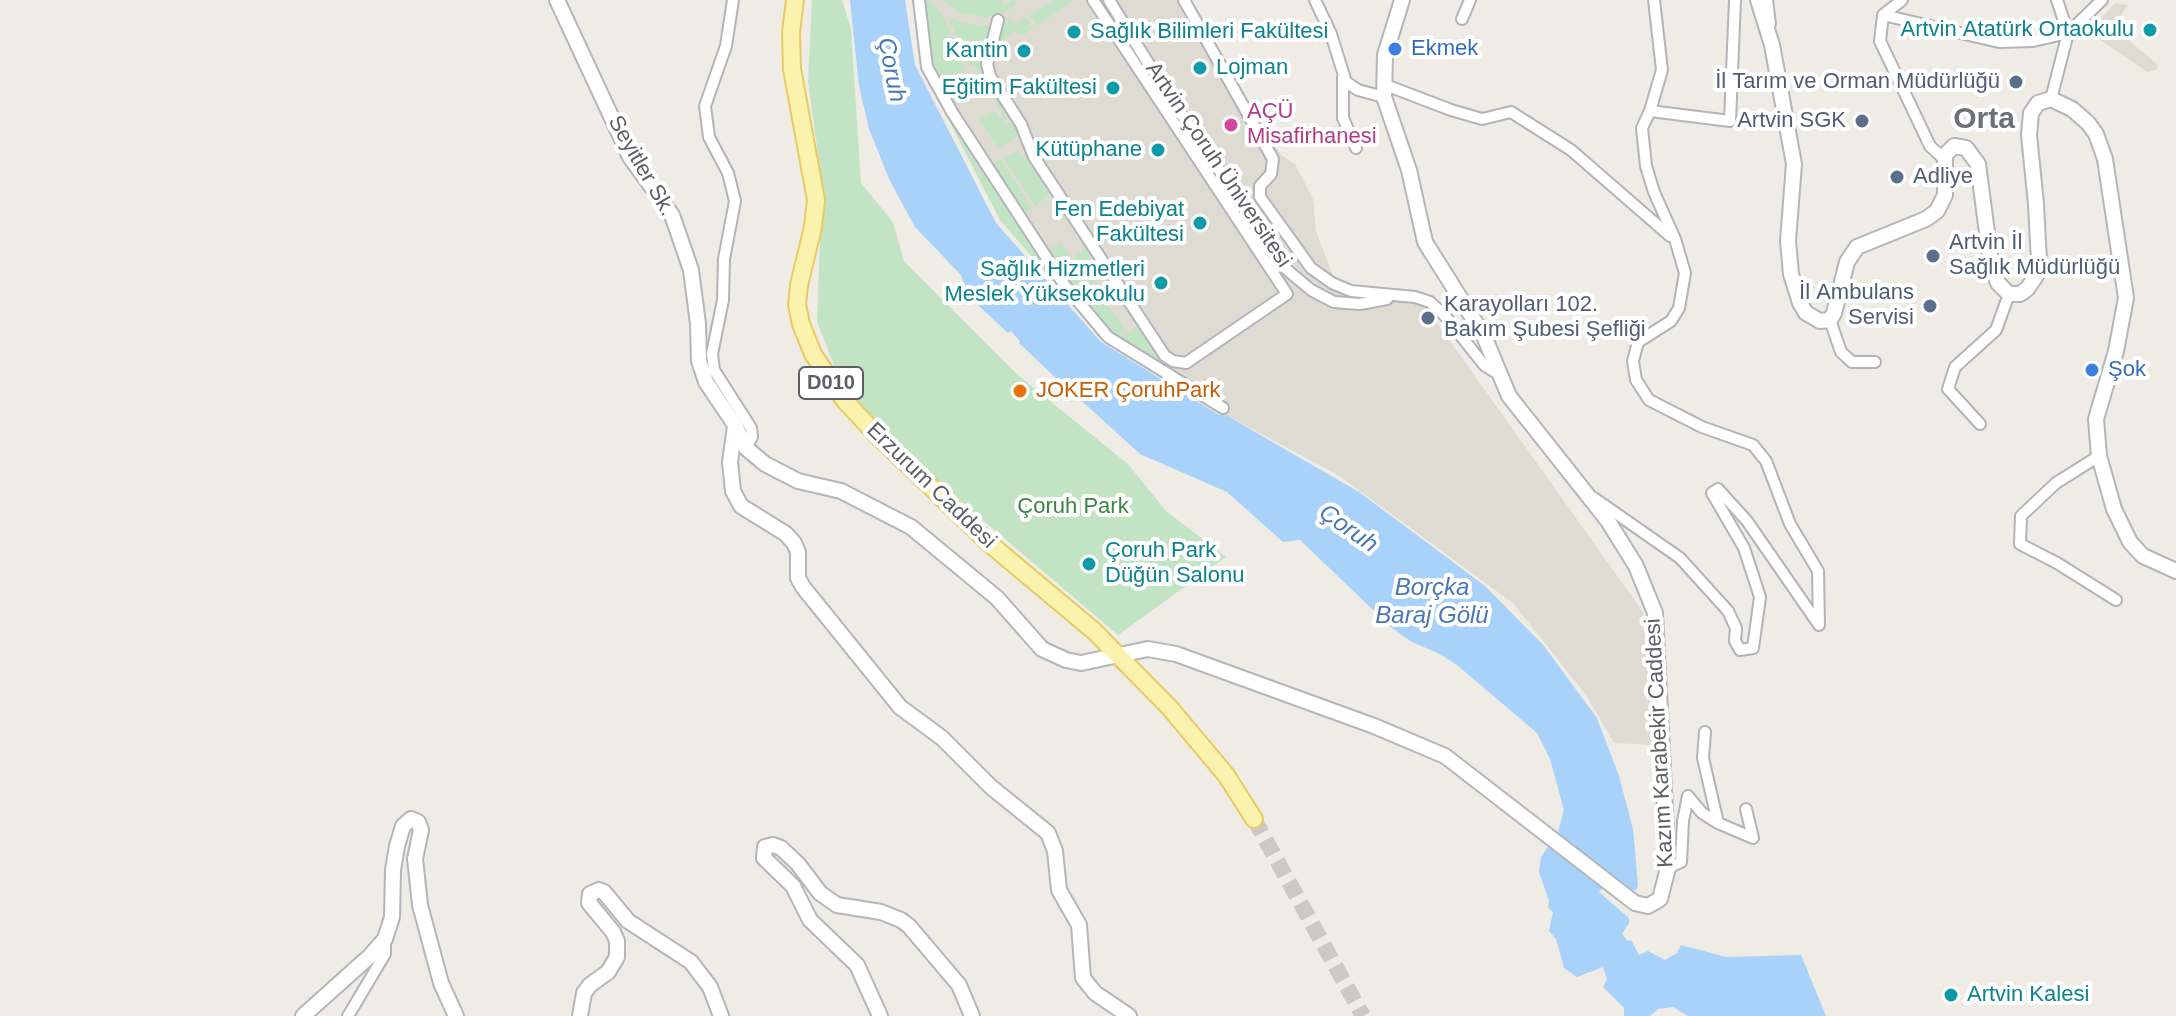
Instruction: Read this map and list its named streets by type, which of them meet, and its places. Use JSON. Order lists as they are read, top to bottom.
{
  "streets": {
    "main road": ["D010", "Erzurum Caddesi"],
    "street": ["Artvin Çoruh Üniversitesi", "Seyitler Sk.", "Kazım Karabekir Caddesi"]
  },
  "crossings": [
    ["Seyitler Sk.", "Kazım Karabekir Caddesi"],
    ["D010", "Erzurum Caddesi"],
    ["D010", "Kazım Karabekir Caddesi"],
    ["Erzurum Caddesi", "Kazım Karabekir Caddesi"]
  ],
  "districts": ["Orta"],
  "water": ["Çoruh", "Borçka Baraj Gölü"],
  "parks": ["Çoruh Park"],
  "places": [
    "Artvin Atatürk Ortaokulu",
    "Sağlık Bilimleri Fakültesi",
    "Ekmek",
    "Kantin",
    "Lojman",
    "İl Tarım ve Orman Müdürlüğü",
    "Eğitim Fakültesi",
    "Artvin SGK",
    "AÇÜ Misafirhanesi",
    "Kütüphane",
    "Adliye",
    "Fen Edebiyat Fakültesi",
    "Artvin İl Sağlık Müdürlüğü",
    "Sağlık Hizmetleri Meslek Yüksekokulu",
    "İl Ambulans Servisi",
    "Karayolları 102. Bakım Şubesi Şefliği",
    "Şok",
    "JOKER ÇoruhPark",
    "Çoruh Park Düğün Salonu",
    "Artvin Kalesi"
  ]
}
